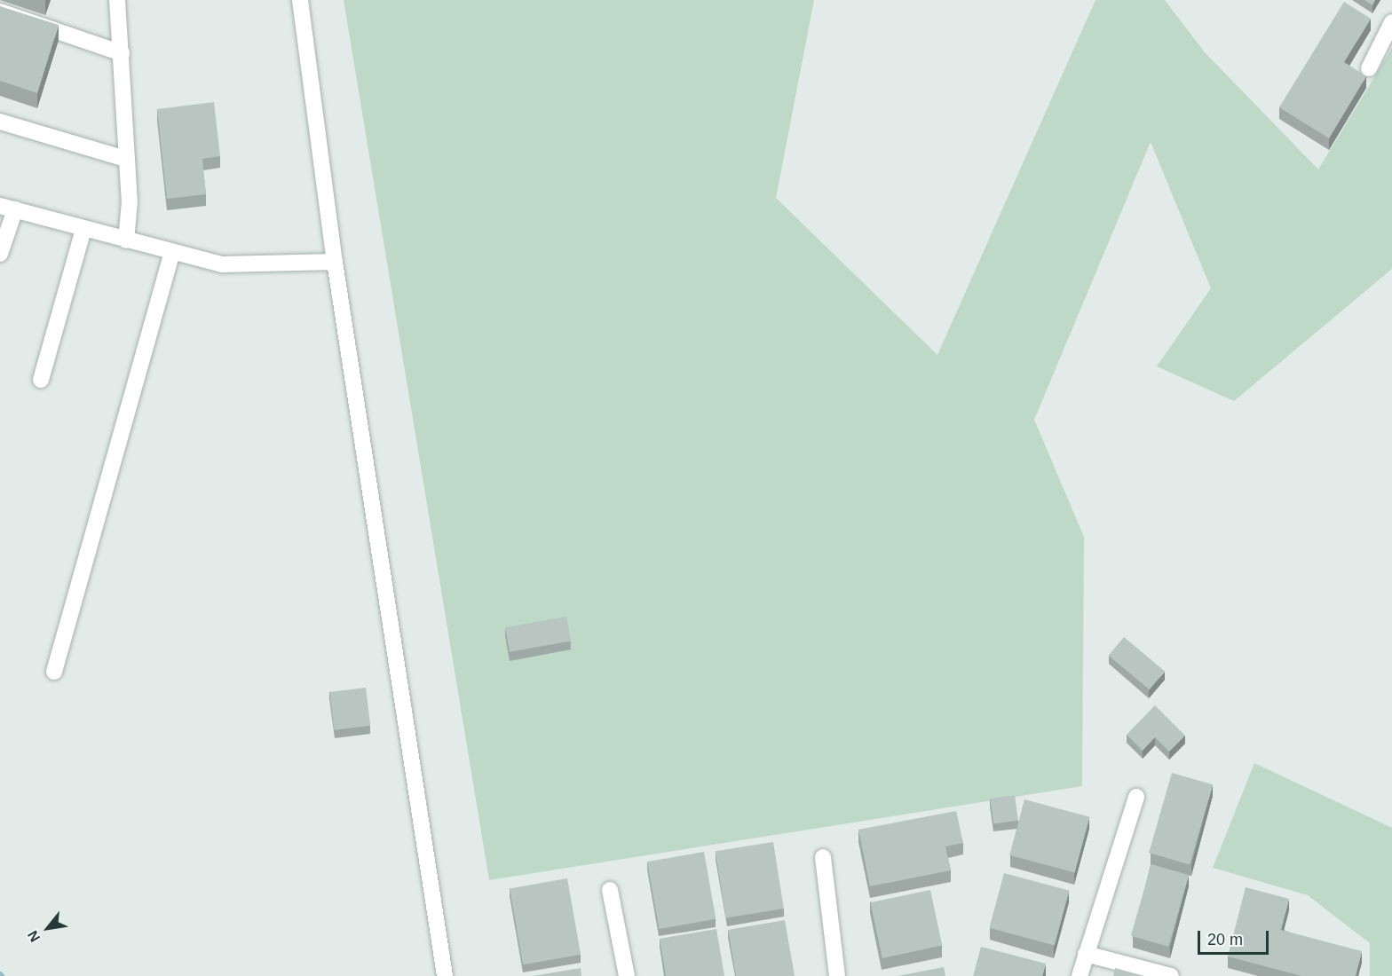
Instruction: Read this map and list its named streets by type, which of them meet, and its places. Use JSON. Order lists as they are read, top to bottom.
{
  "scale_bar": "20 m",
  "north": "bottom left"
}
